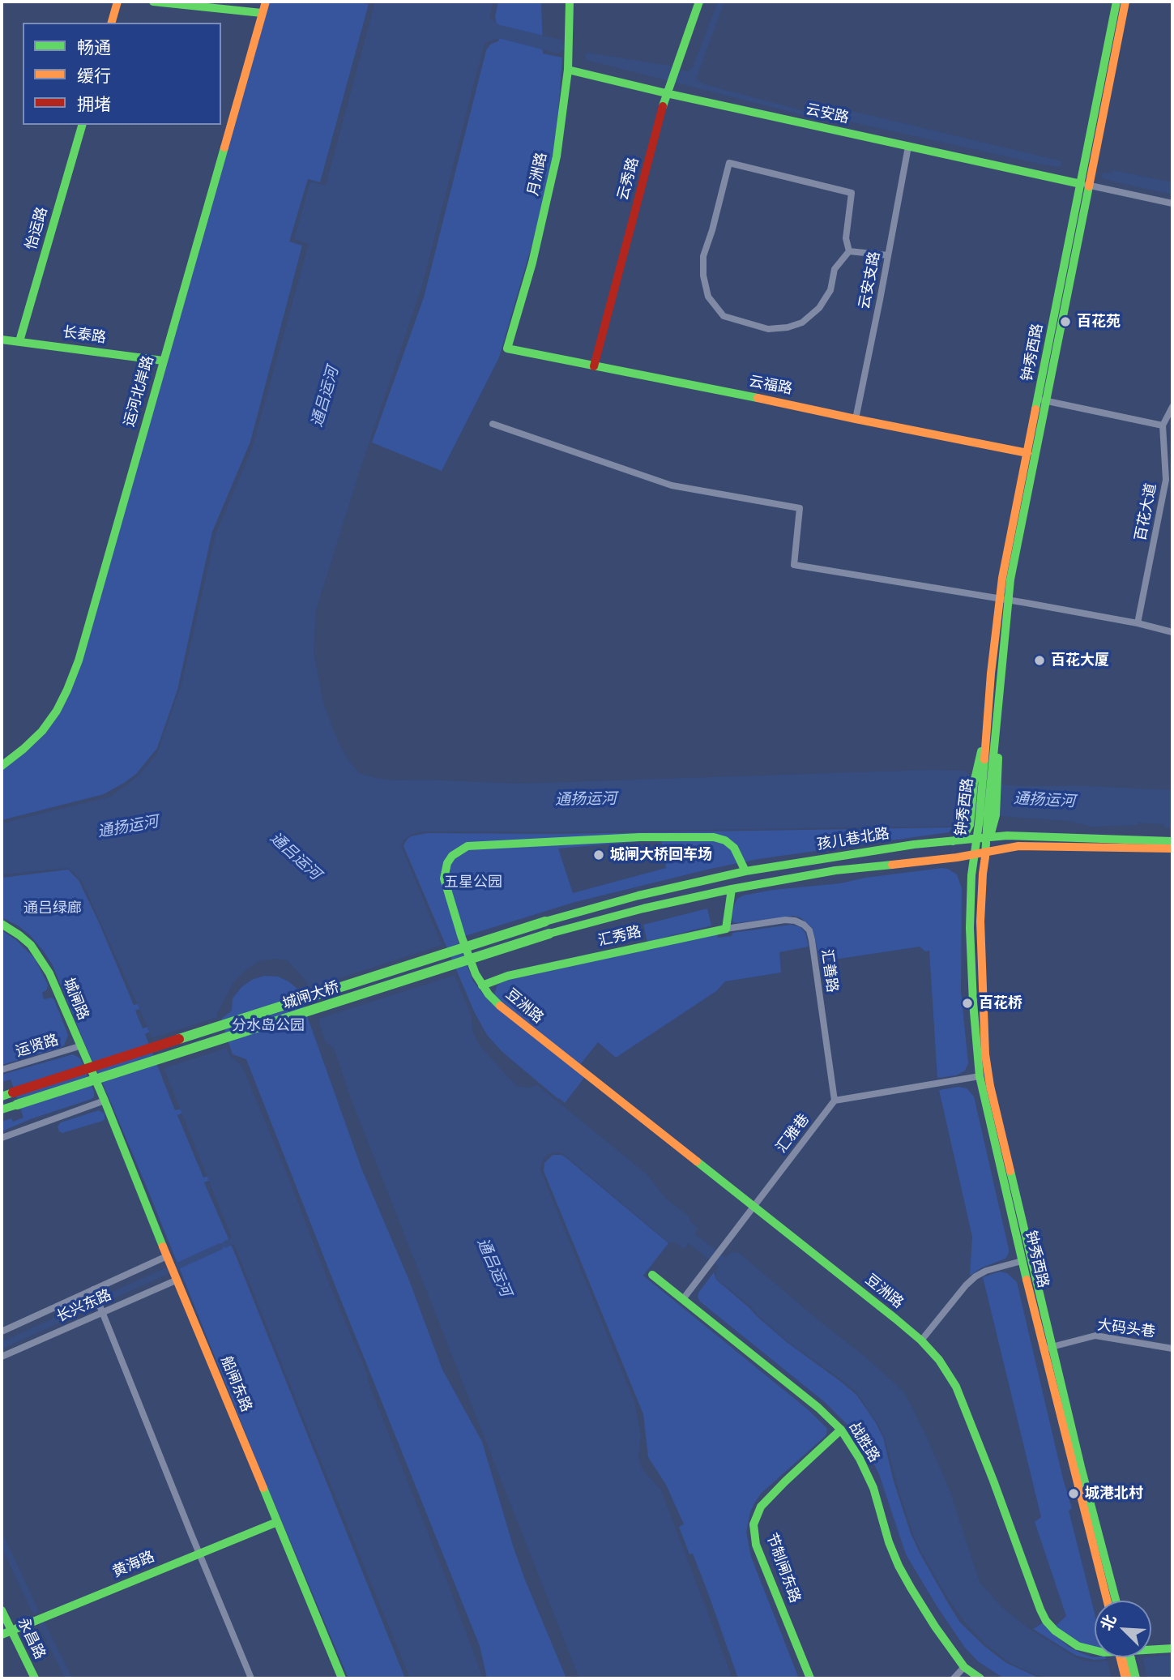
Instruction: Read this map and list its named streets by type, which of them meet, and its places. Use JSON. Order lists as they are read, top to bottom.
{
  "streets": {
    "street": [
      "云安路",
      "月洲路",
      "云秀路",
      "怡运路",
      "云安支路",
      "长泰路",
      "钟秀西路",
      "云福路",
      "运河北岸路",
      "百花大道",
      "孩儿巷北路",
      "汇秀路",
      "汇善路",
      "城闸大桥",
      "城闸路",
      "豆洲路",
      "运贤路",
      "汇雅巷",
      "长兴东路",
      "大码头巷",
      "船闸东路",
      "战胜路",
      "黄海路",
      "节制闸东路",
      "永昌路"
    ]
  },
  "crossings": [
    ["云安路", "月洲路"],
    ["云安路", "云秀路"],
    ["云安路", "云安支路"],
    ["云安路", "钟秀西路"],
    ["月洲路", "云福路"],
    ["云秀路", "云福路"],
    ["怡运路", "长泰路"],
    ["云安支路", "云福路"],
    ["长泰路", "运河北岸路"],
    ["钟秀西路", "云福路"],
    ["钟秀西路", "孩儿巷北路"],
    ["钟秀西路", "大码头巷"],
    ["孩儿巷北路", "城闸大桥"],
    ["孩儿巷北路", "豆洲路"],
    ["汇秀路", "汇善路"],
    ["汇秀路", "豆洲路"],
    ["汇善路", "汇雅巷"],
    ["城闸路", "运贤路"],
    ["城闸路", "船闸东路"],
    ["豆洲路", "汇雅巷"],
    ["汇雅巷", "战胜路"],
    ["长兴东路", "船闸东路"],
    ["船闸东路", "黄海路"],
    ["战胜路", "节制闸东路"],
    ["黄海路", "永昌路"]
  ],
  "water": ["通吕运河", "通扬运河"],
  "parks": ["五星公园", "通吕绿廊", "分水岛公园"],
  "places": [
    "百花苑",
    "百花大厦",
    "城闸大桥回车场",
    "百花桥",
    "城港北村"
  ],
  "legend": ["畅通", "缓行", "拥堵"],
  "north": "top left"
}
